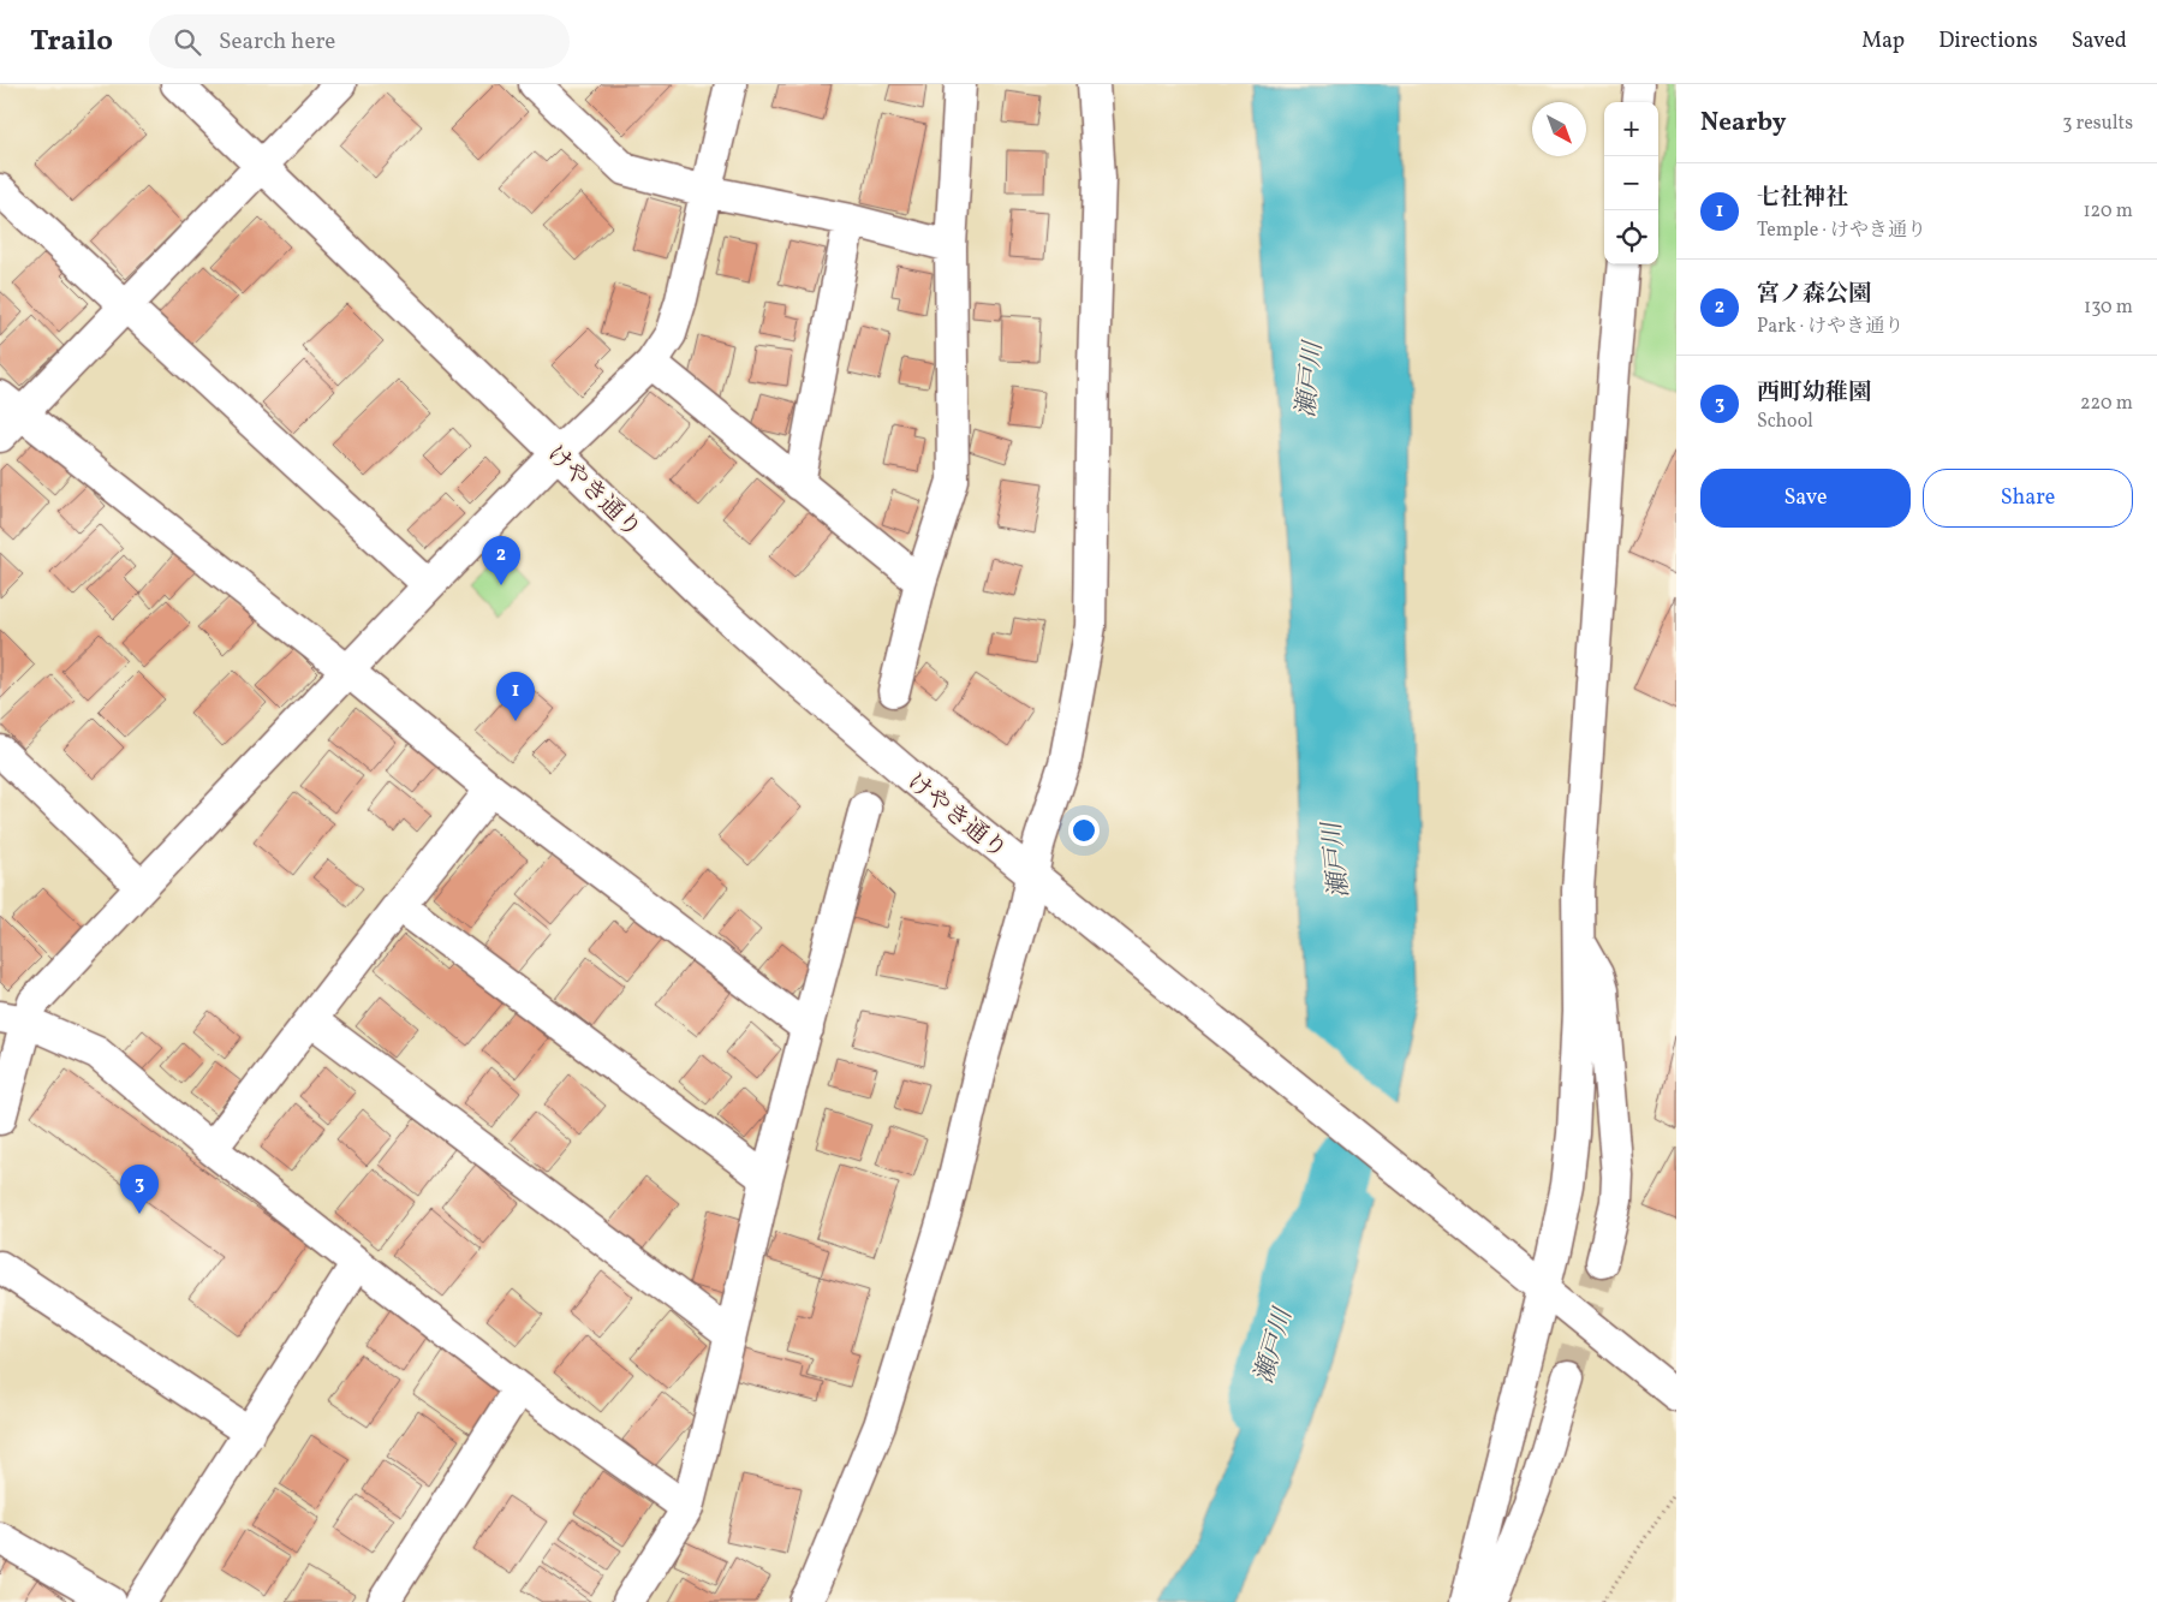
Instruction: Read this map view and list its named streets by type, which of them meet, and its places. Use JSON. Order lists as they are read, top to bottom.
{
  "streets": {
    "street": ["けやき通り"]
  },
  "water": ["瀬戸川"],
  "north": "bottom right",
  "page": {
    "header": "Trailo",
    "search": "Search here",
    "nav": ["Map", "Directions", "Saved"],
    "heading": ["Nearby", "3 results"],
    "map_buttons": ["+", "−"],
    "list": [
      {
        "mark": "1",
        "name": "七社神社",
        "note": "Temple · けやき通り",
        "value": "120 m"
      },
      {
        "mark": "2",
        "name": "宮ノ森公園",
        "note": "Park · けやき通り",
        "value": "130 m"
      },
      {
        "mark": "3",
        "name": "西町幼稚園",
        "note": "School",
        "value": "220 m"
      }
    ],
    "buttons": ["Save", "Share"],
    "pins": ["2", "1", "3"]
  }
}
